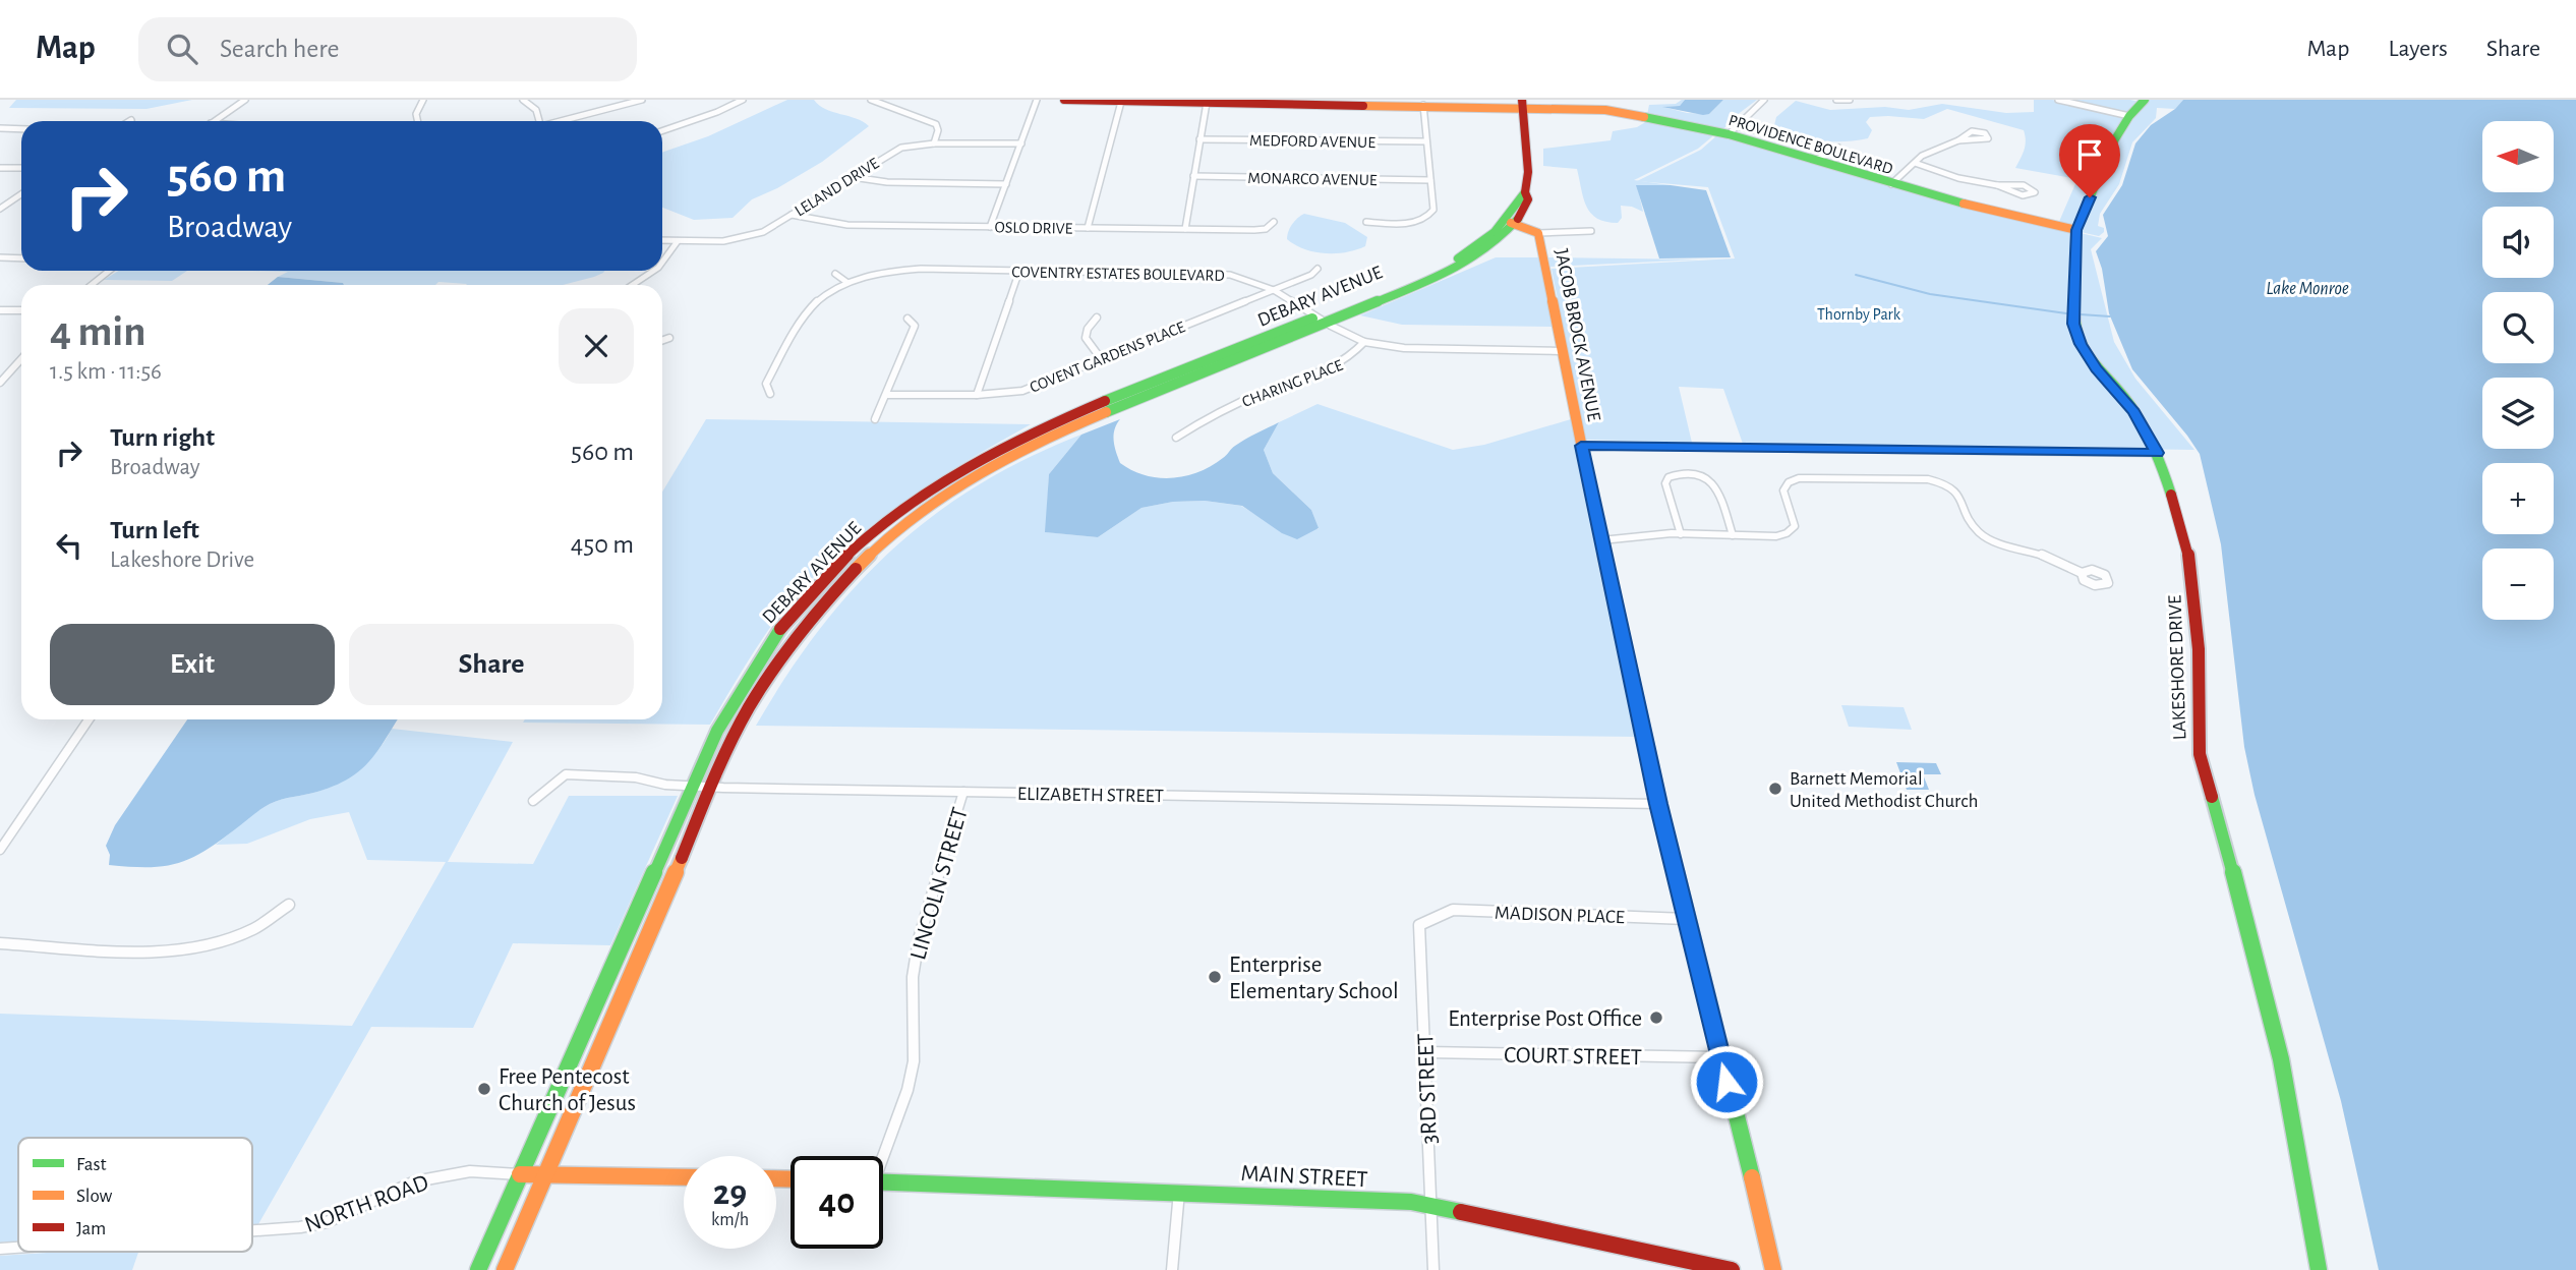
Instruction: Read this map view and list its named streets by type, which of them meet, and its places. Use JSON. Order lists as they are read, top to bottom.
{
  "streets": {
    "street": [
      "MEDFORD AVENUE",
      "PROVIDENCE BOULEVARD",
      "MONARCO AVENUE",
      "LELAND DRIVE",
      "OSLO DRIVE",
      "COVENTRY ESTATES BOULEVARD",
      "DEBARY AVENUE",
      "JACOB BROCK AVENUE",
      "COVENT GARDENS PLACE",
      "CHARING PLACE",
      "LAKESHORE DRIVE",
      "ELIZABETH STREET",
      "LINCOLN STREET",
      "MADISON PLACE",
      "COURT STREET",
      "3RD STREET",
      "MAIN STREET",
      "NORTH ROAD"
    ]
  },
  "crossings": [
    ["PROVIDENCE BOULEVARD", "LAKESHORE DRIVE"],
    ["LELAND DRIVE", "OSLO DRIVE"],
    ["COVENTRY ESTATES BOULEVARD", "DEBARY AVENUE"],
    ["COVENTRY ESTATES BOULEVARD", "JACOB BROCK AVENUE"],
    ["COVENTRY ESTATES BOULEVARD", "COVENT GARDENS PLACE"],
    ["COVENTRY ESTATES BOULEVARD", "CHARING PLACE"],
    ["DEBARY AVENUE", "JACOB BROCK AVENUE"],
    ["DEBARY AVENUE", "ELIZABETH STREET"],
    ["DEBARY AVENUE", "NORTH ROAD"],
    ["JACOB BROCK AVENUE", "ELIZABETH STREET"],
    ["JACOB BROCK AVENUE", "MADISON PLACE"],
    ["JACOB BROCK AVENUE", "COURT STREET"],
    ["ELIZABETH STREET", "LINCOLN STREET"],
    ["MADISON PLACE", "3RD STREET"],
    ["COURT STREET", "3RD STREET"],
    ["3RD STREET", "MAIN STREET"]
  ],
  "water": ["Lake Monroe"],
  "parks": ["Thornby Park"],
  "places": [
    "Barnett Memorial United Methodist Church",
    "Enterprise Elementary School",
    "Enterprise Post Office",
    "Free Pentecost Church of Jesus"
  ],
  "legend": ["Fast", "Slow", "Jam"],
  "north": "left",
  "page": {
    "header": "Map",
    "search": "Search here",
    "nav": ["Map", "Layers", "Share"],
    "map_buttons": ["+", "−"],
    "turn": ["560 m", "Broadway"],
    "heading": ["4 min", "1.5 km · 11:56"],
    "list": [
      {
        "name": "Turn right",
        "note": "Broadway",
        "value": "560 m"
      },
      {
        "name": "Turn left",
        "note": "Lakeshore Drive",
        "value": "450 m"
      }
    ],
    "buttons": ["Exit", "Share"],
    "speed": "29 km/h",
    "limit": "40"
  }
}
